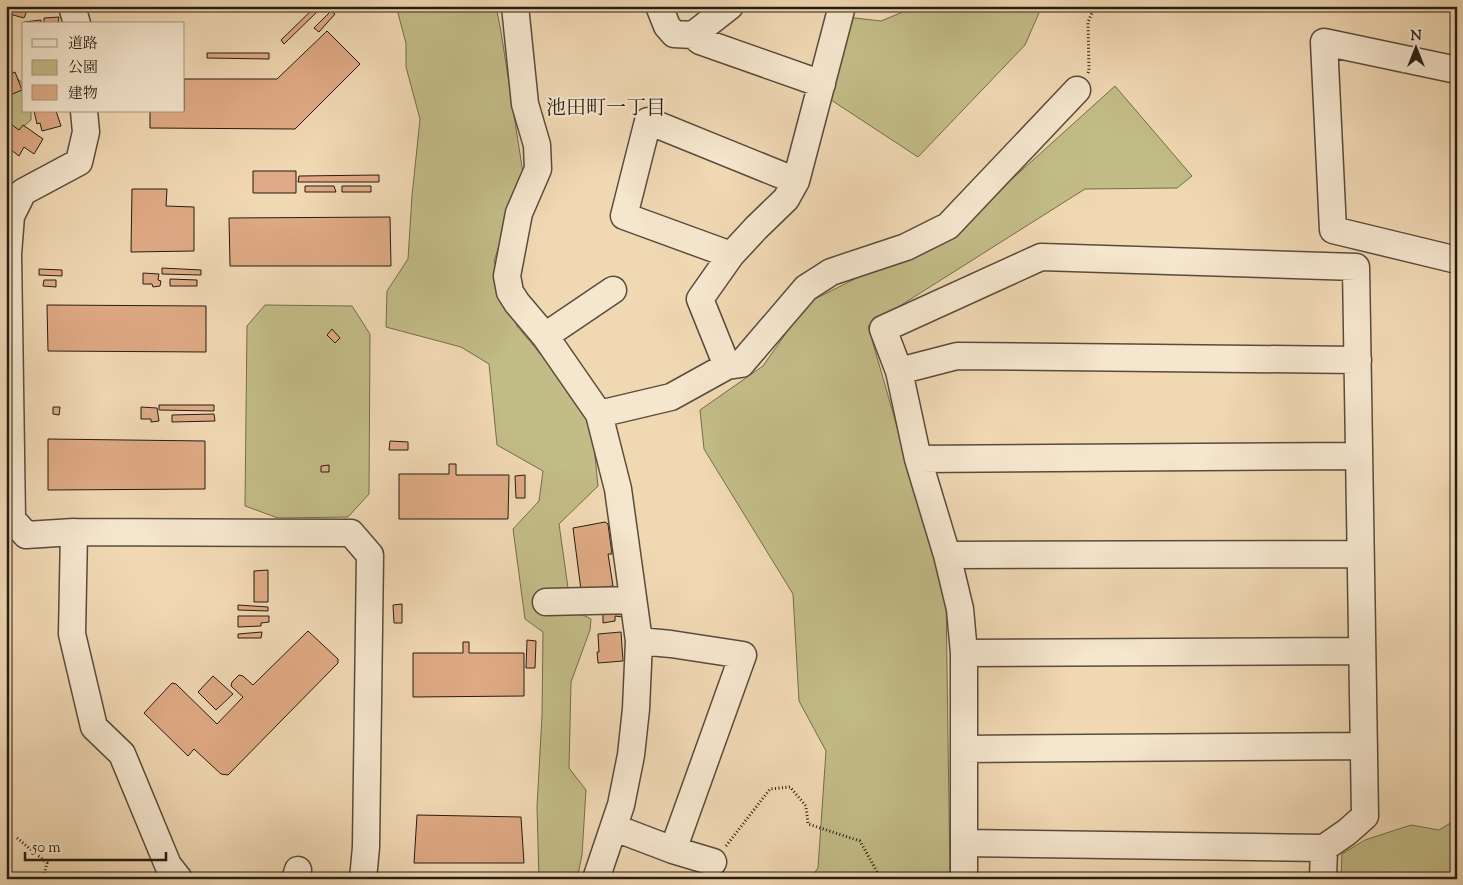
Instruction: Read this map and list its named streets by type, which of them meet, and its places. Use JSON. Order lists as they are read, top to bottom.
{
  "districts": ["池田町一丁目"],
  "legend": ["道路", "公園", "建物"],
  "scale_bar": "50 m",
  "north": "top"
}
